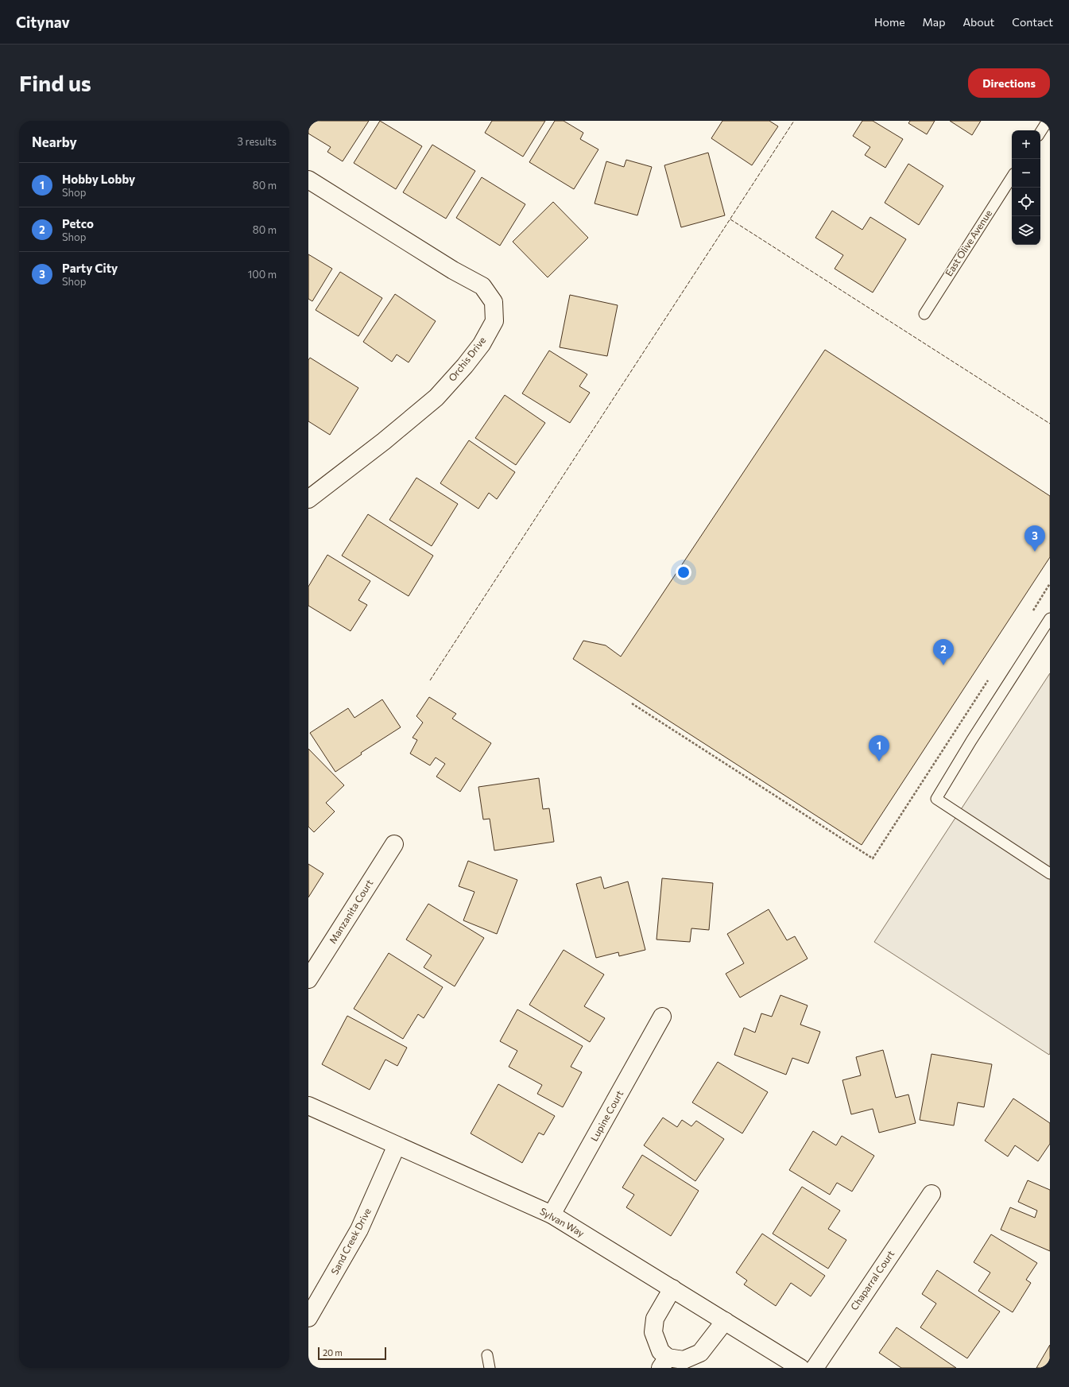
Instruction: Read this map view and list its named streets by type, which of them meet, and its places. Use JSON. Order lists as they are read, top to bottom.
{
  "streets": {
    "street": [
      "Orchis Drive",
      "Manzanita Court",
      "Lupine Court",
      "Sylvan Way",
      "Sand Creek Drive",
      "Chaparral Court"
    ],
    "lane": ["East Olive Avenue"]
  },
  "crossings": [
    ["Lupine Court", "Sylvan Way"],
    ["Sylvan Way", "Sand Creek Drive"]
  ],
  "scale_bar": "20 m",
  "page": {
    "header": "Citynav",
    "nav": [
      "Home",
      "Map",
      "About",
      "Contact"
    ],
    "buttons": "Directions",
    "title": "Find us",
    "heading": ["Nearby", "3 results"],
    "map_buttons": ["+", "−"],
    "list": [
      {
        "mark": "1",
        "name": "Hobby Lobby",
        "note": "Shop",
        "value": "80 m"
      },
      {
        "mark": "2",
        "name": "Petco",
        "note": "Shop",
        "value": "80 m"
      },
      {
        "mark": "3",
        "name": "Party City",
        "note": "Shop",
        "value": "100 m"
      }
    ],
    "pins": ["3", "2", "1"],
    "scale": "20 m"
  }
}
